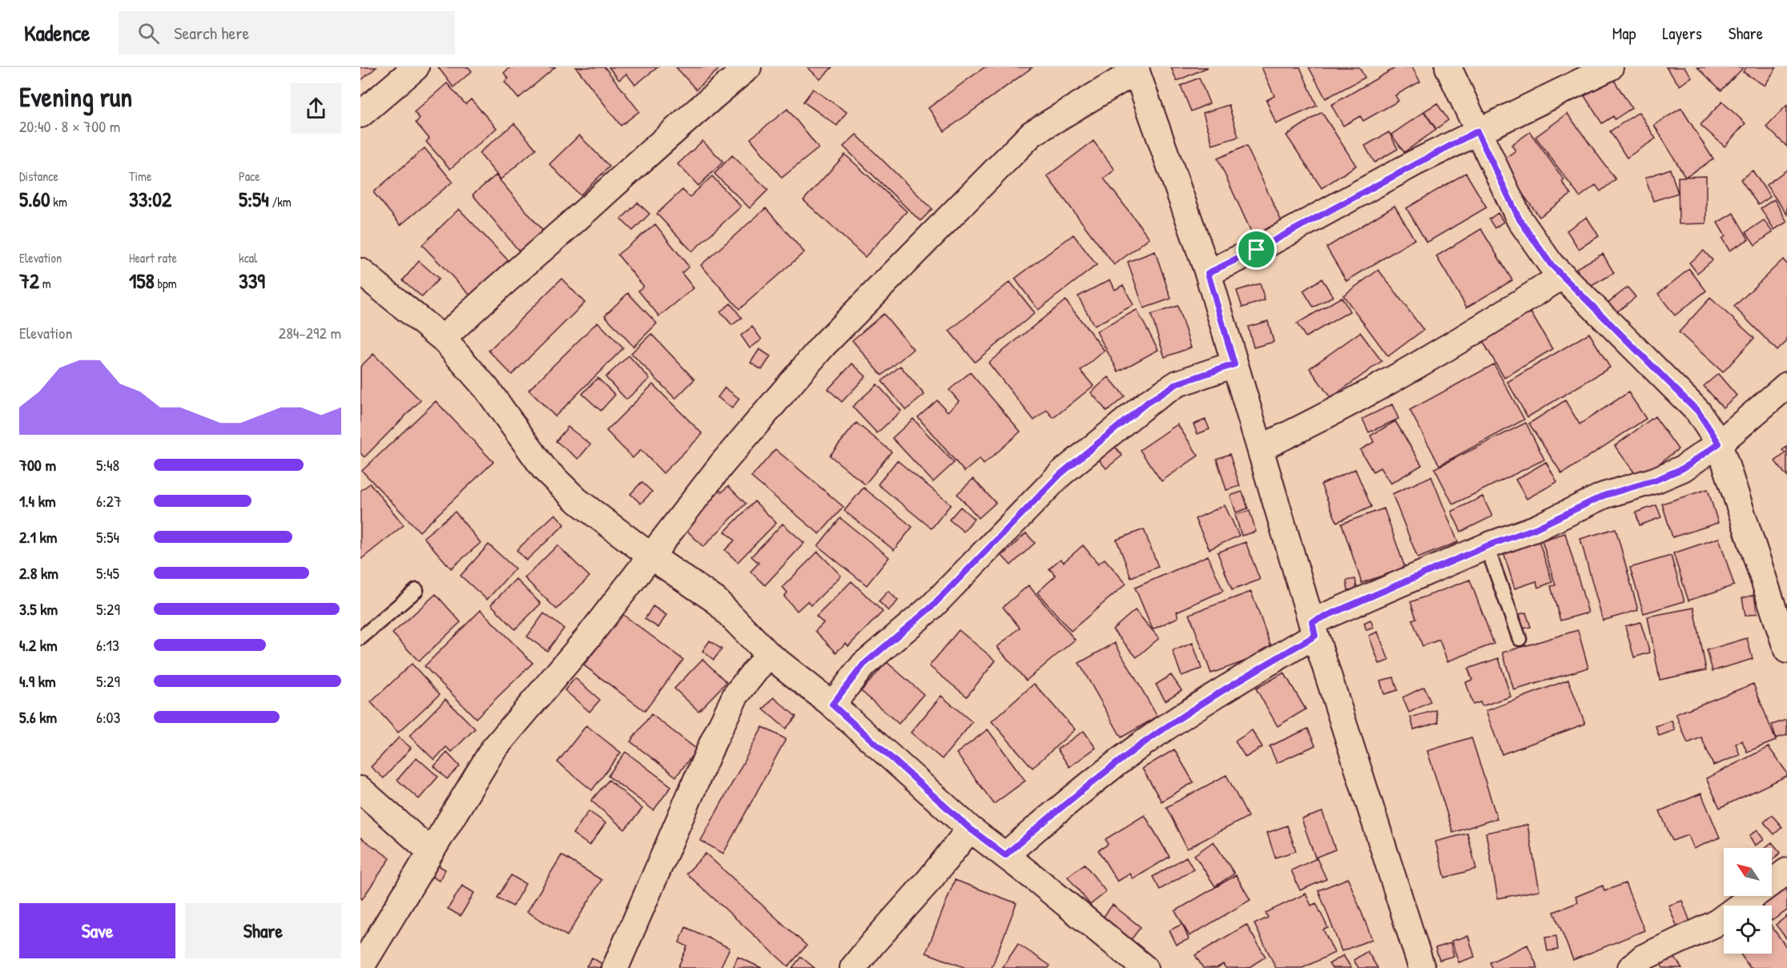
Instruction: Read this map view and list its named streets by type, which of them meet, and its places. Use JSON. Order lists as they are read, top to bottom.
{
  "north": "top left",
  "page": {
    "header": "Kadence",
    "search": "Search here",
    "nav": ["Map", "Layers", "Share"],
    "heading": ["Evening run", "20:40 · 8 × 700 m"],
    "stats": [
      ["Distance", "5.60 km"],
      ["Time", "33:02"],
      ["Pace", "5:54 /km"],
      ["Elevation", "72 m"],
      ["Heart rate", "158 bpm"],
      ["kcal", "339"]
    ],
    "chart": ["Elevation", "284–292 m"],
    "list": [
      {
        "name": "700 m",
        "note": "5:48"
      },
      {
        "name": "1.4 km",
        "note": "6:27"
      },
      {
        "name": "2.1 km",
        "note": "5:54"
      },
      {
        "name": "2.8 km",
        "note": "5:45"
      },
      {
        "name": "3.5 km",
        "note": "5:29"
      },
      {
        "name": "4.2 km",
        "note": "6:13"
      },
      {
        "name": "4.9 km",
        "note": "5:29"
      },
      {
        "name": "5.6 km",
        "note": "6:03"
      }
    ],
    "buttons": ["Save", "Share"]
  }
}
